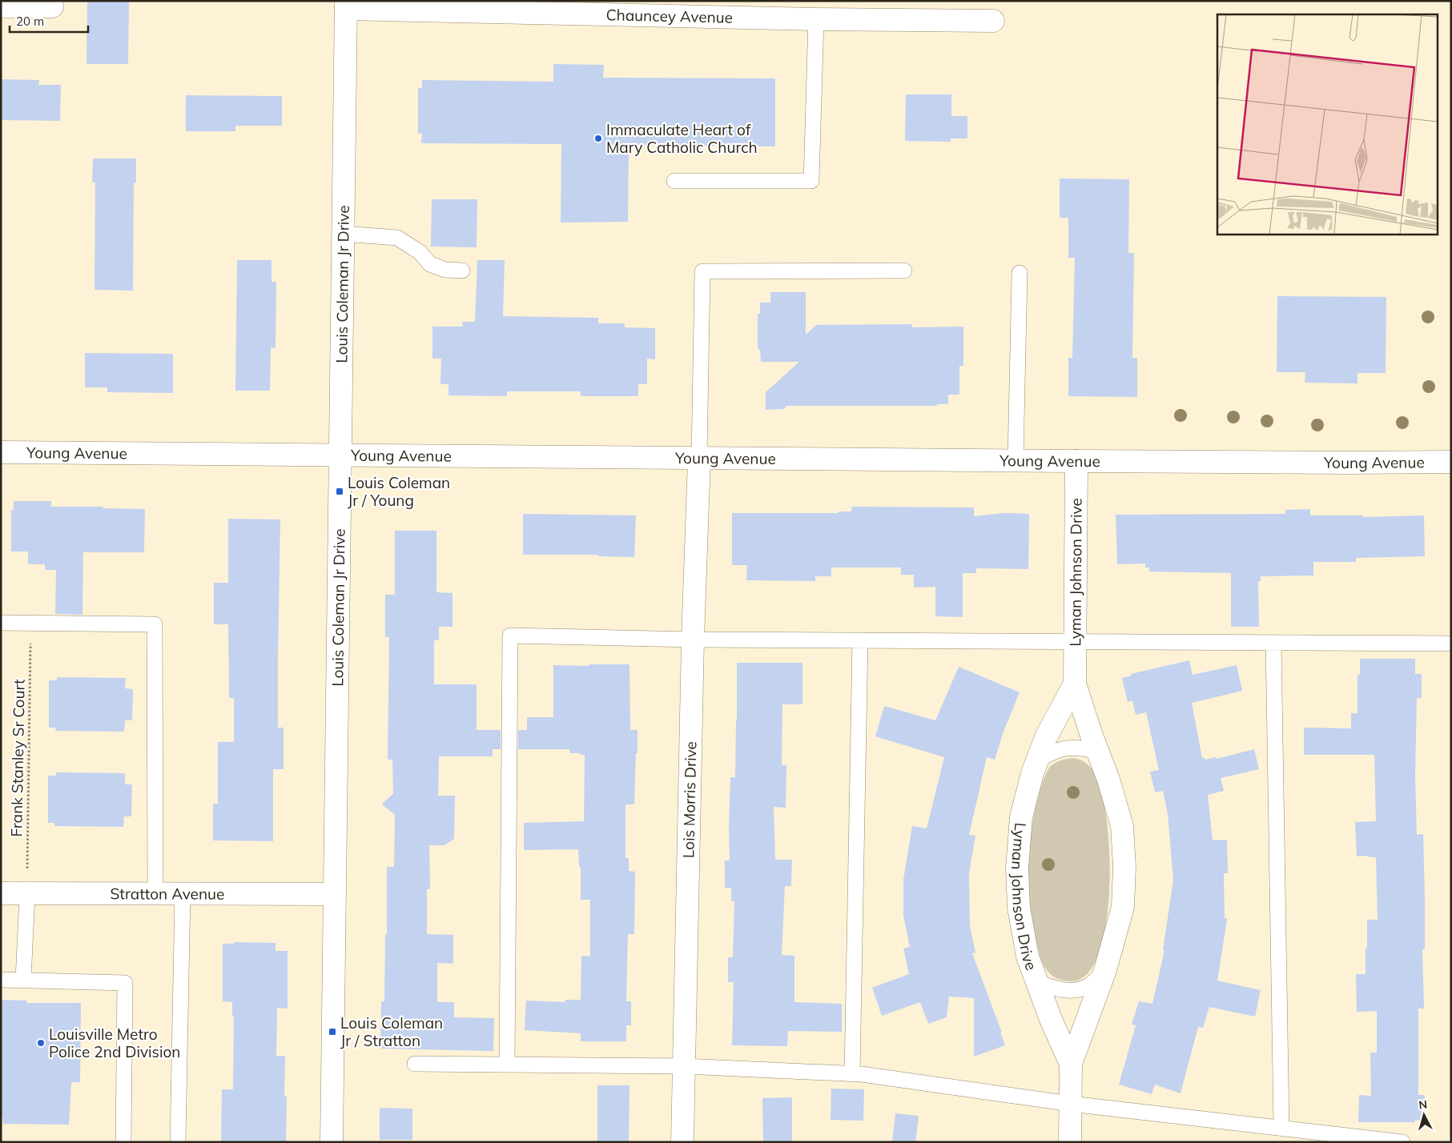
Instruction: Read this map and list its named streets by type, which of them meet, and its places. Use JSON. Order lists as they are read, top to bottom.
{
  "streets": {
    "street": [
      "Chauncey Avenue",
      "Louis Coleman Jr Drive",
      "Young Avenue",
      "Lyman Johnson Drive",
      "Lois Morris Drive",
      "Stratton Avenue"
    ],
    "path": ["Frank Stanley Sr Court"]
  },
  "crossings": [
    ["Chauncey Avenue", "Louis Coleman Jr Drive"],
    ["Louis Coleman Jr Drive", "Young Avenue"],
    ["Louis Coleman Jr Drive", "Stratton Avenue"],
    ["Young Avenue", "Lyman Johnson Drive"],
    ["Young Avenue", "Lois Morris Drive"],
    ["Frank Stanley Sr Court", "Stratton Avenue"]
  ],
  "places": {
    "other": ["Immaculate Heart of Mary Catholic Church", "Louisville Metro Police 2nd Division"],
    "transit": ["Louis Coleman Jr / Young", "Louis Coleman Jr / Stratton"]
  },
  "scale_bar": "20 m",
  "north": "top"
}
